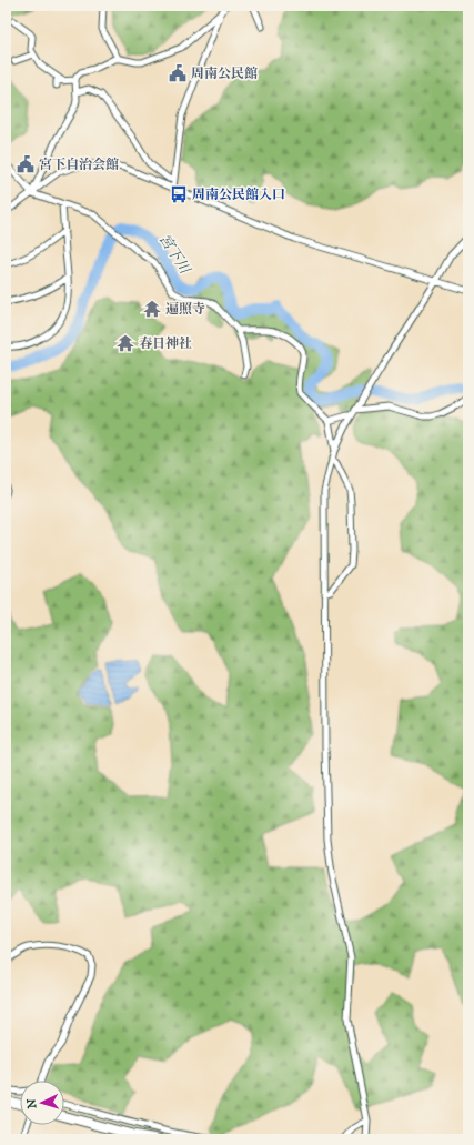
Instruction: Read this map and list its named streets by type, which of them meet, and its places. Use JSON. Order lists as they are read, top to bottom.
{
  "water": ["宮下川"],
  "places": {
    "public building": ["周南公民館", "宮下自治会館"],
    "bus stop": ["周南公民館入口"],
    "temple": ["遍照寺", "春日神社"]
  },
  "north": "left"
}
